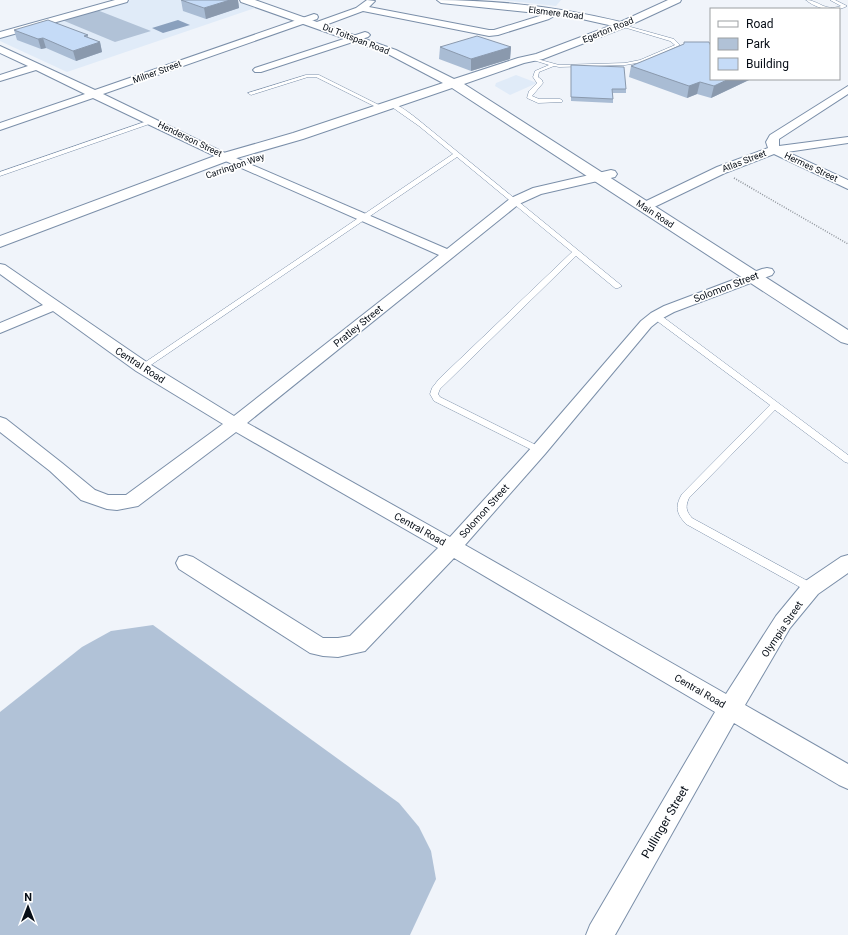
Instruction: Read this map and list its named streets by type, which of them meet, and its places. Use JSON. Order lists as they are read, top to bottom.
{
  "streets": {
    "street": [
      "Elsmere Road",
      "Egerton Road",
      "Du Toitspan Road",
      "Milner Street",
      "Henderson Street",
      "Atlas Street",
      "Carrington Way",
      "Hermes Street",
      "Main Road",
      "Solomon Street",
      "Pratley Street",
      "Central Road",
      "Olympia Street",
      "Pullinger Street"
    ]
  },
  "crossings": [
    ["Elsmere Road", "Egerton Road"],
    ["Egerton Road", "Du Toitspan Road"],
    ["Egerton Road", "Carrington Way"],
    ["Egerton Road", "Main Road"],
    ["Du Toitspan Road", "Milner Street"],
    ["Du Toitspan Road", "Carrington Way"],
    ["Du Toitspan Road", "Main Road"],
    ["Milner Street", "Henderson Street"],
    ["Henderson Street", "Carrington Way"],
    ["Henderson Street", "Pratley Street"],
    ["Atlas Street", "Hermes Street"],
    ["Atlas Street", "Main Road"],
    ["Carrington Way", "Main Road"],
    ["Main Road", "Solomon Street"],
    ["Main Road", "Pratley Street"],
    ["Solomon Street", "Central Road"],
    ["Pratley Street", "Central Road"],
    ["Central Road", "Olympia Street"],
    ["Central Road", "Pullinger Street"],
    ["Olympia Street", "Pullinger Street"]
  ],
  "legend": ["Road", "Park", "Building"],
  "north": "top"
}
